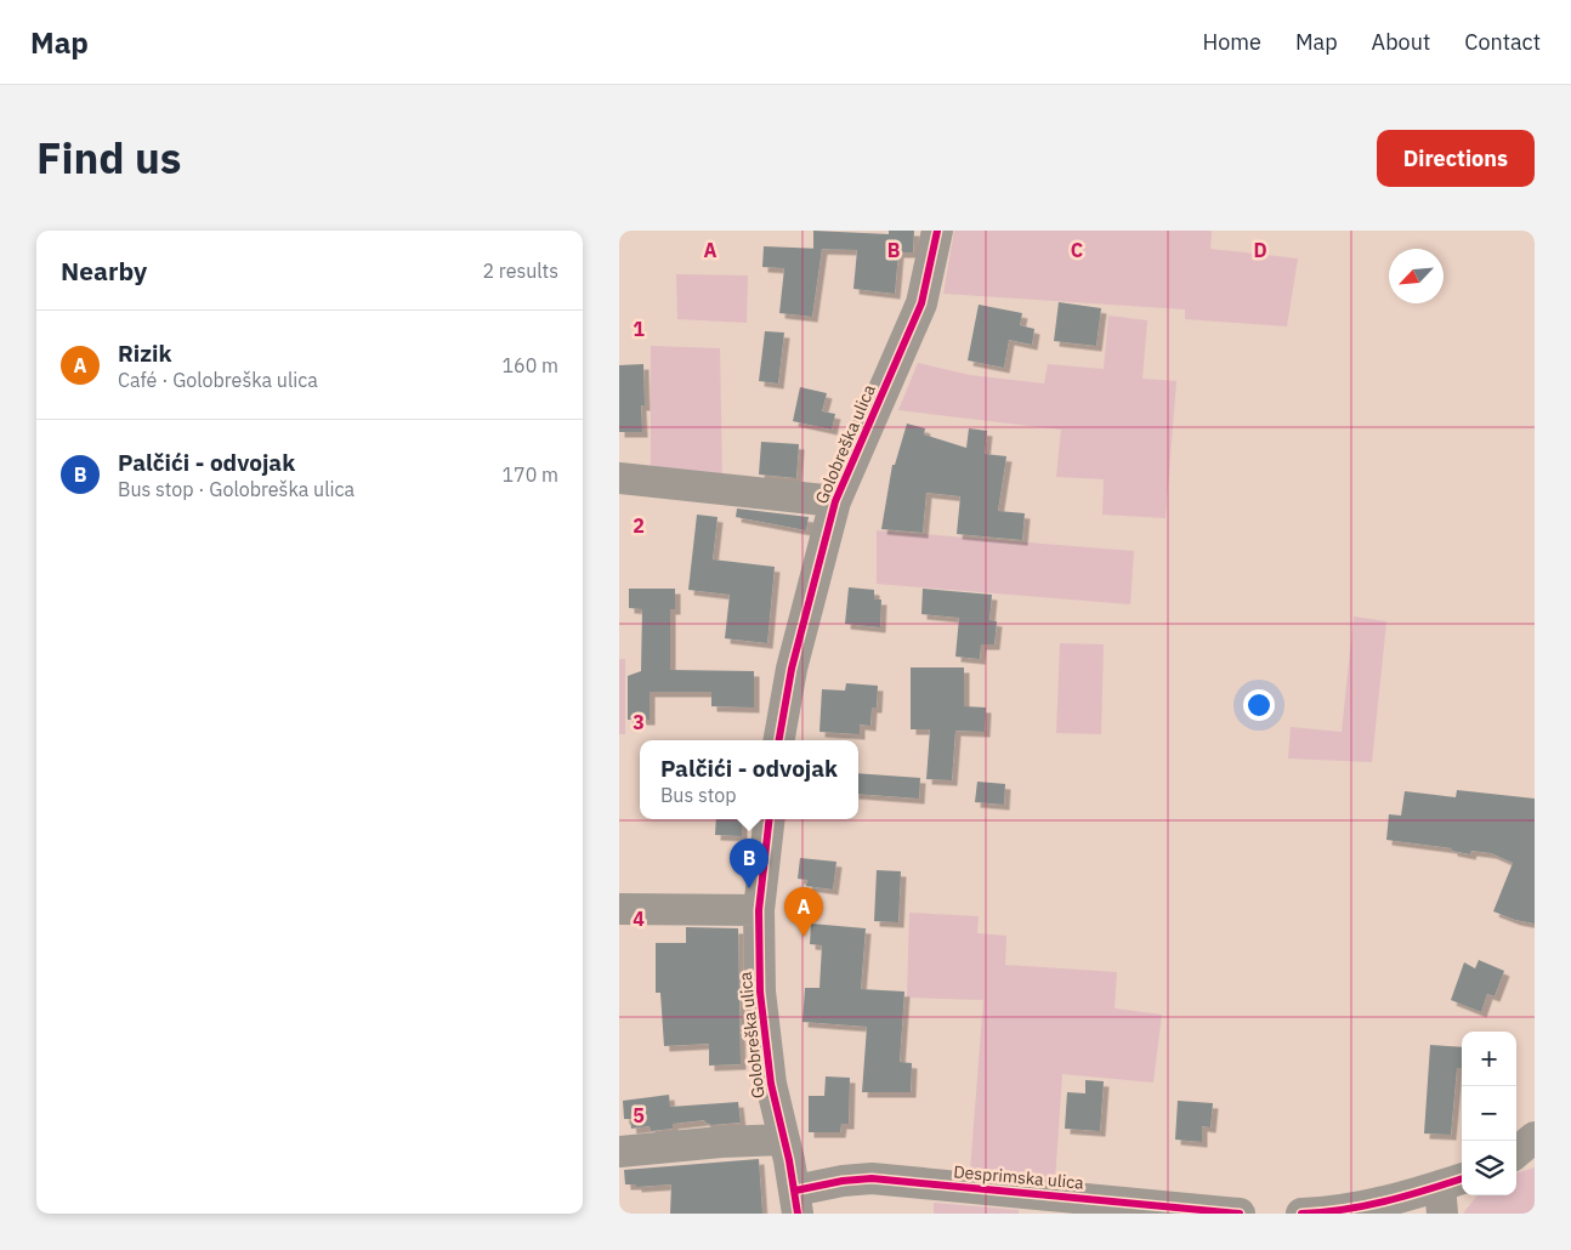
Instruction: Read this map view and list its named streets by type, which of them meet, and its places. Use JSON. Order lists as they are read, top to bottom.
{
  "streets": {
    "street": ["Golobreška ulica", "Desprimska ulica"]
  },
  "crossings": [
    ["Golobreška ulica", "Desprimska ulica"]
  ],
  "north": "bottom left",
  "page": {
    "header": "Map",
    "nav": [
      "Home",
      "Map",
      "About",
      "Contact"
    ],
    "title": "Find us",
    "buttons": "Directions",
    "heading": ["Nearby", "2 results"],
    "list": [
      {
        "mark": "A",
        "name": "Rizik",
        "note": "Café · Golobreška ulica",
        "value": "160 m"
      },
      {
        "mark": "B",
        "name": "Palčići - odvojak",
        "note": "Bus stop · Golobreška ulica",
        "value": "170 m"
      }
    ],
    "popup": ["Palčići - odvojak", "Bus stop"],
    "pins": ["B", "A"],
    "map_buttons": ["+", "−"]
  },
  "grid": {
    "columns": [
      "A",
      "B",
      "C",
      "D"
    ],
    "rows": [
      "1",
      "2",
      "3",
      "4",
      "5"
    ]
  }
}
